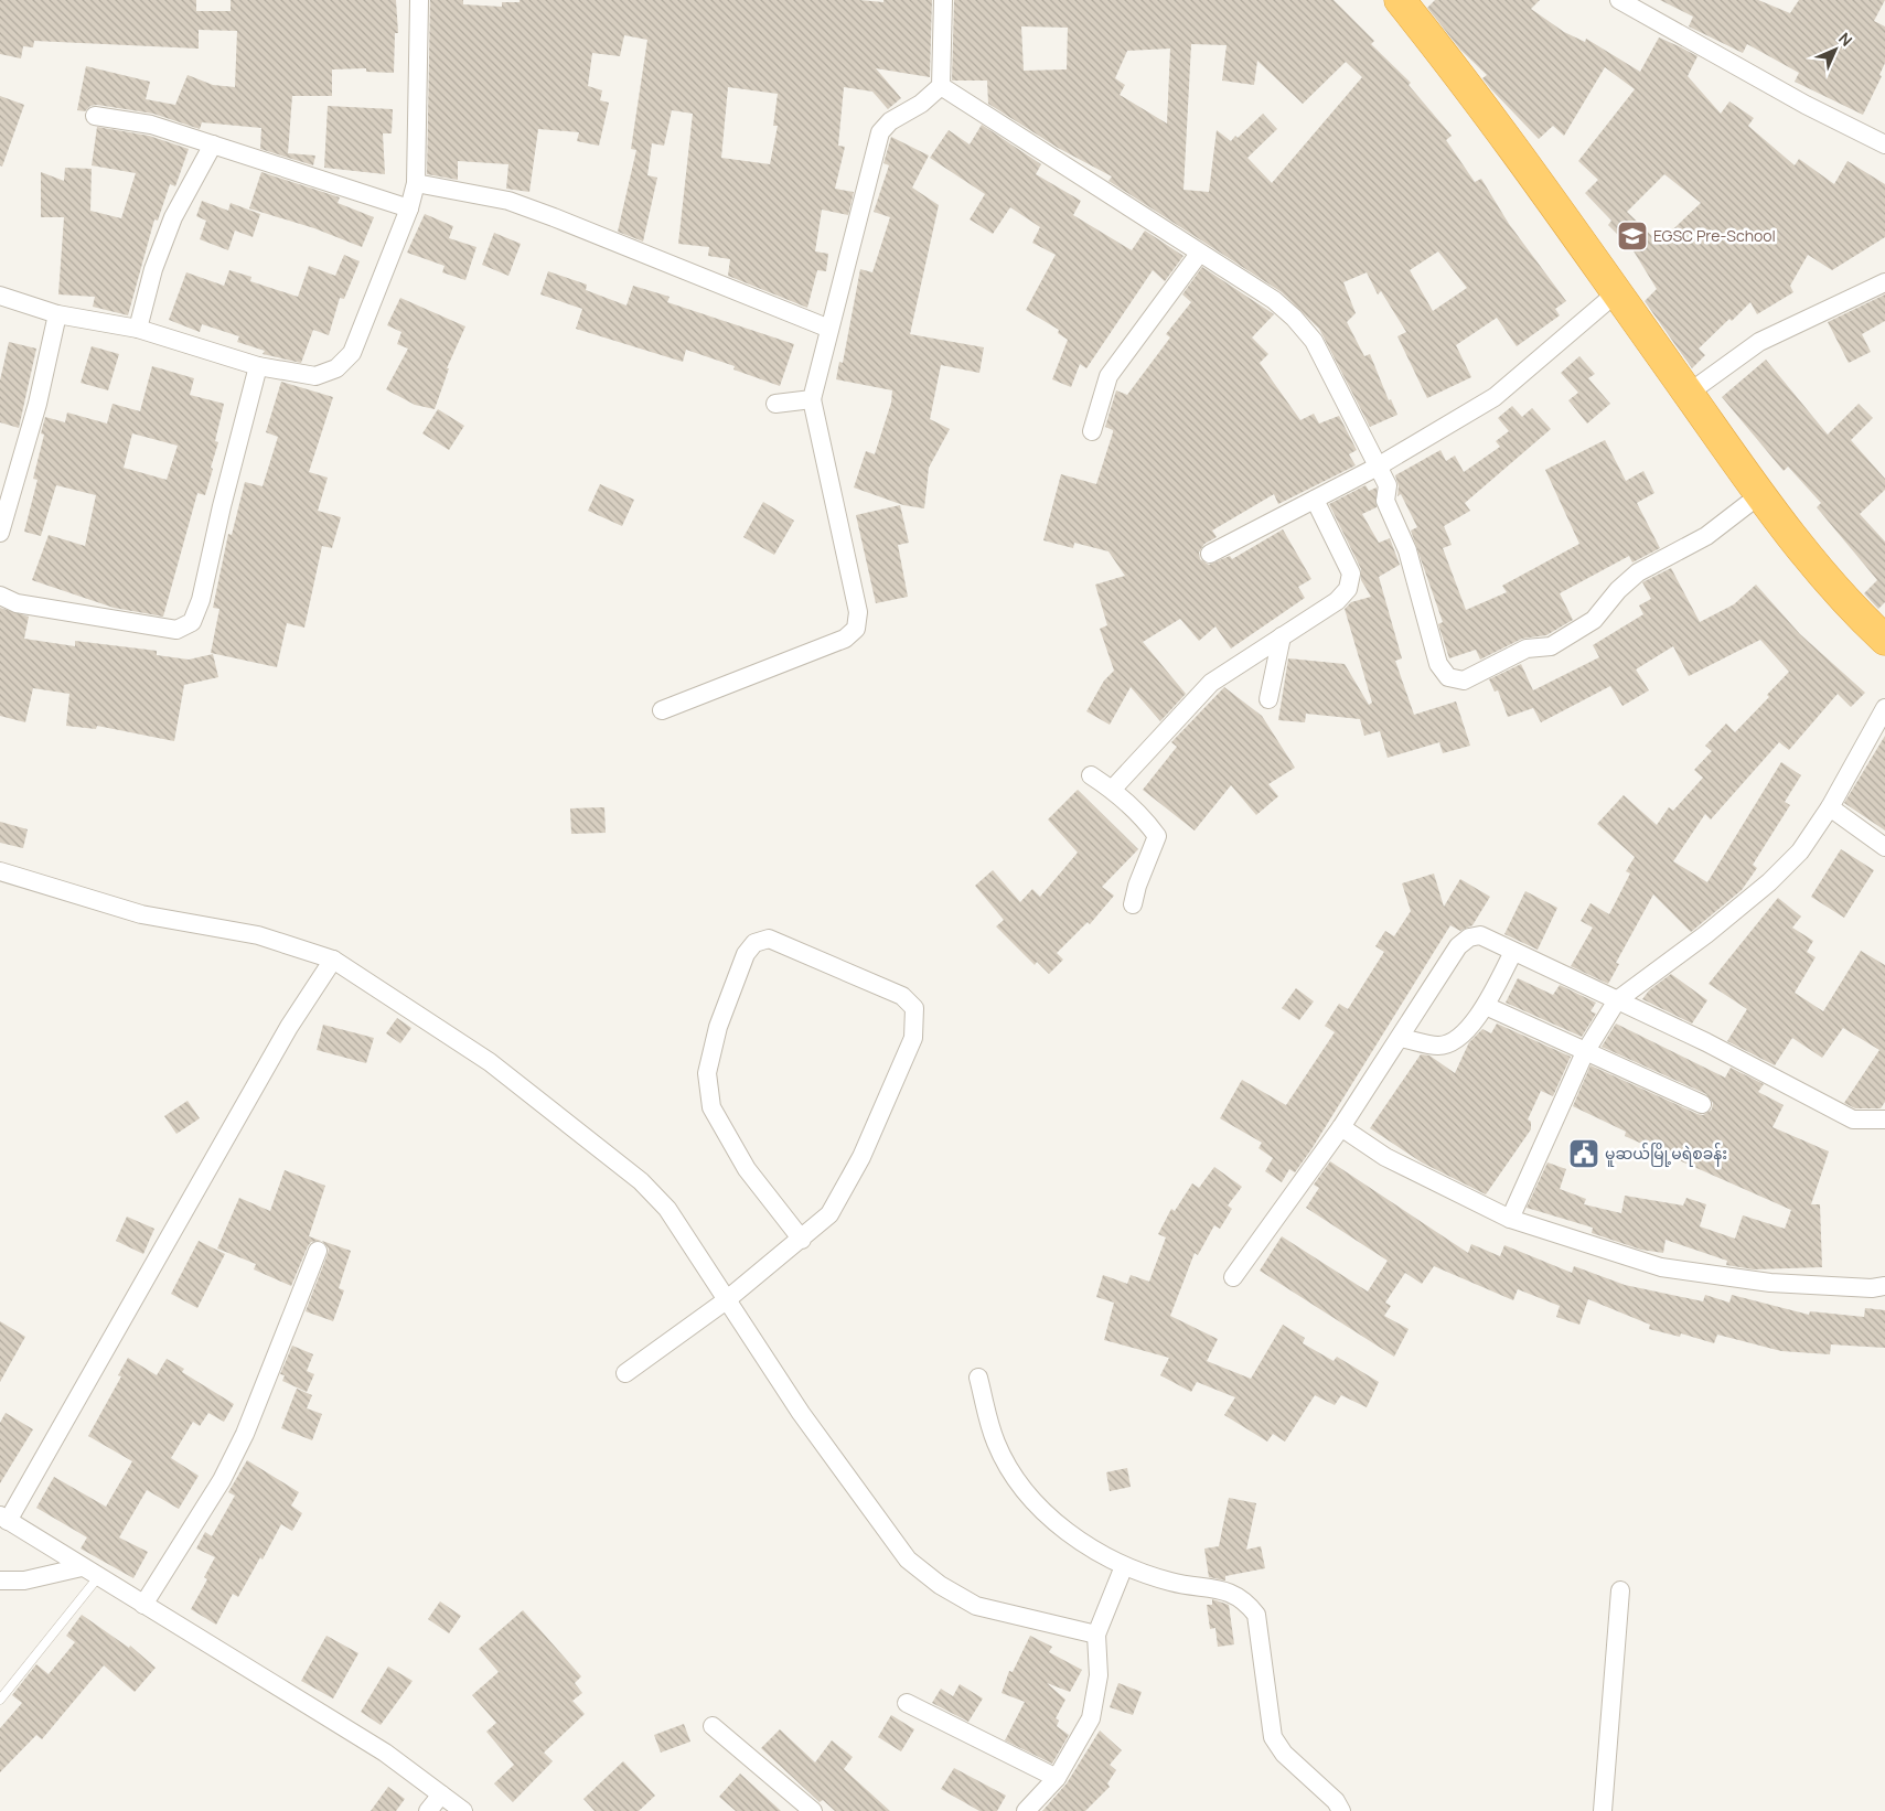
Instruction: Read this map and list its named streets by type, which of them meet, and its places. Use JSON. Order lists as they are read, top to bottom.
{
  "places": {
    "school or university": ["EGSC Pre-School"],
    "public building": ["မူဆယ်မြို့မရဲစခန်း"]
  },
  "north": "top right"
}
